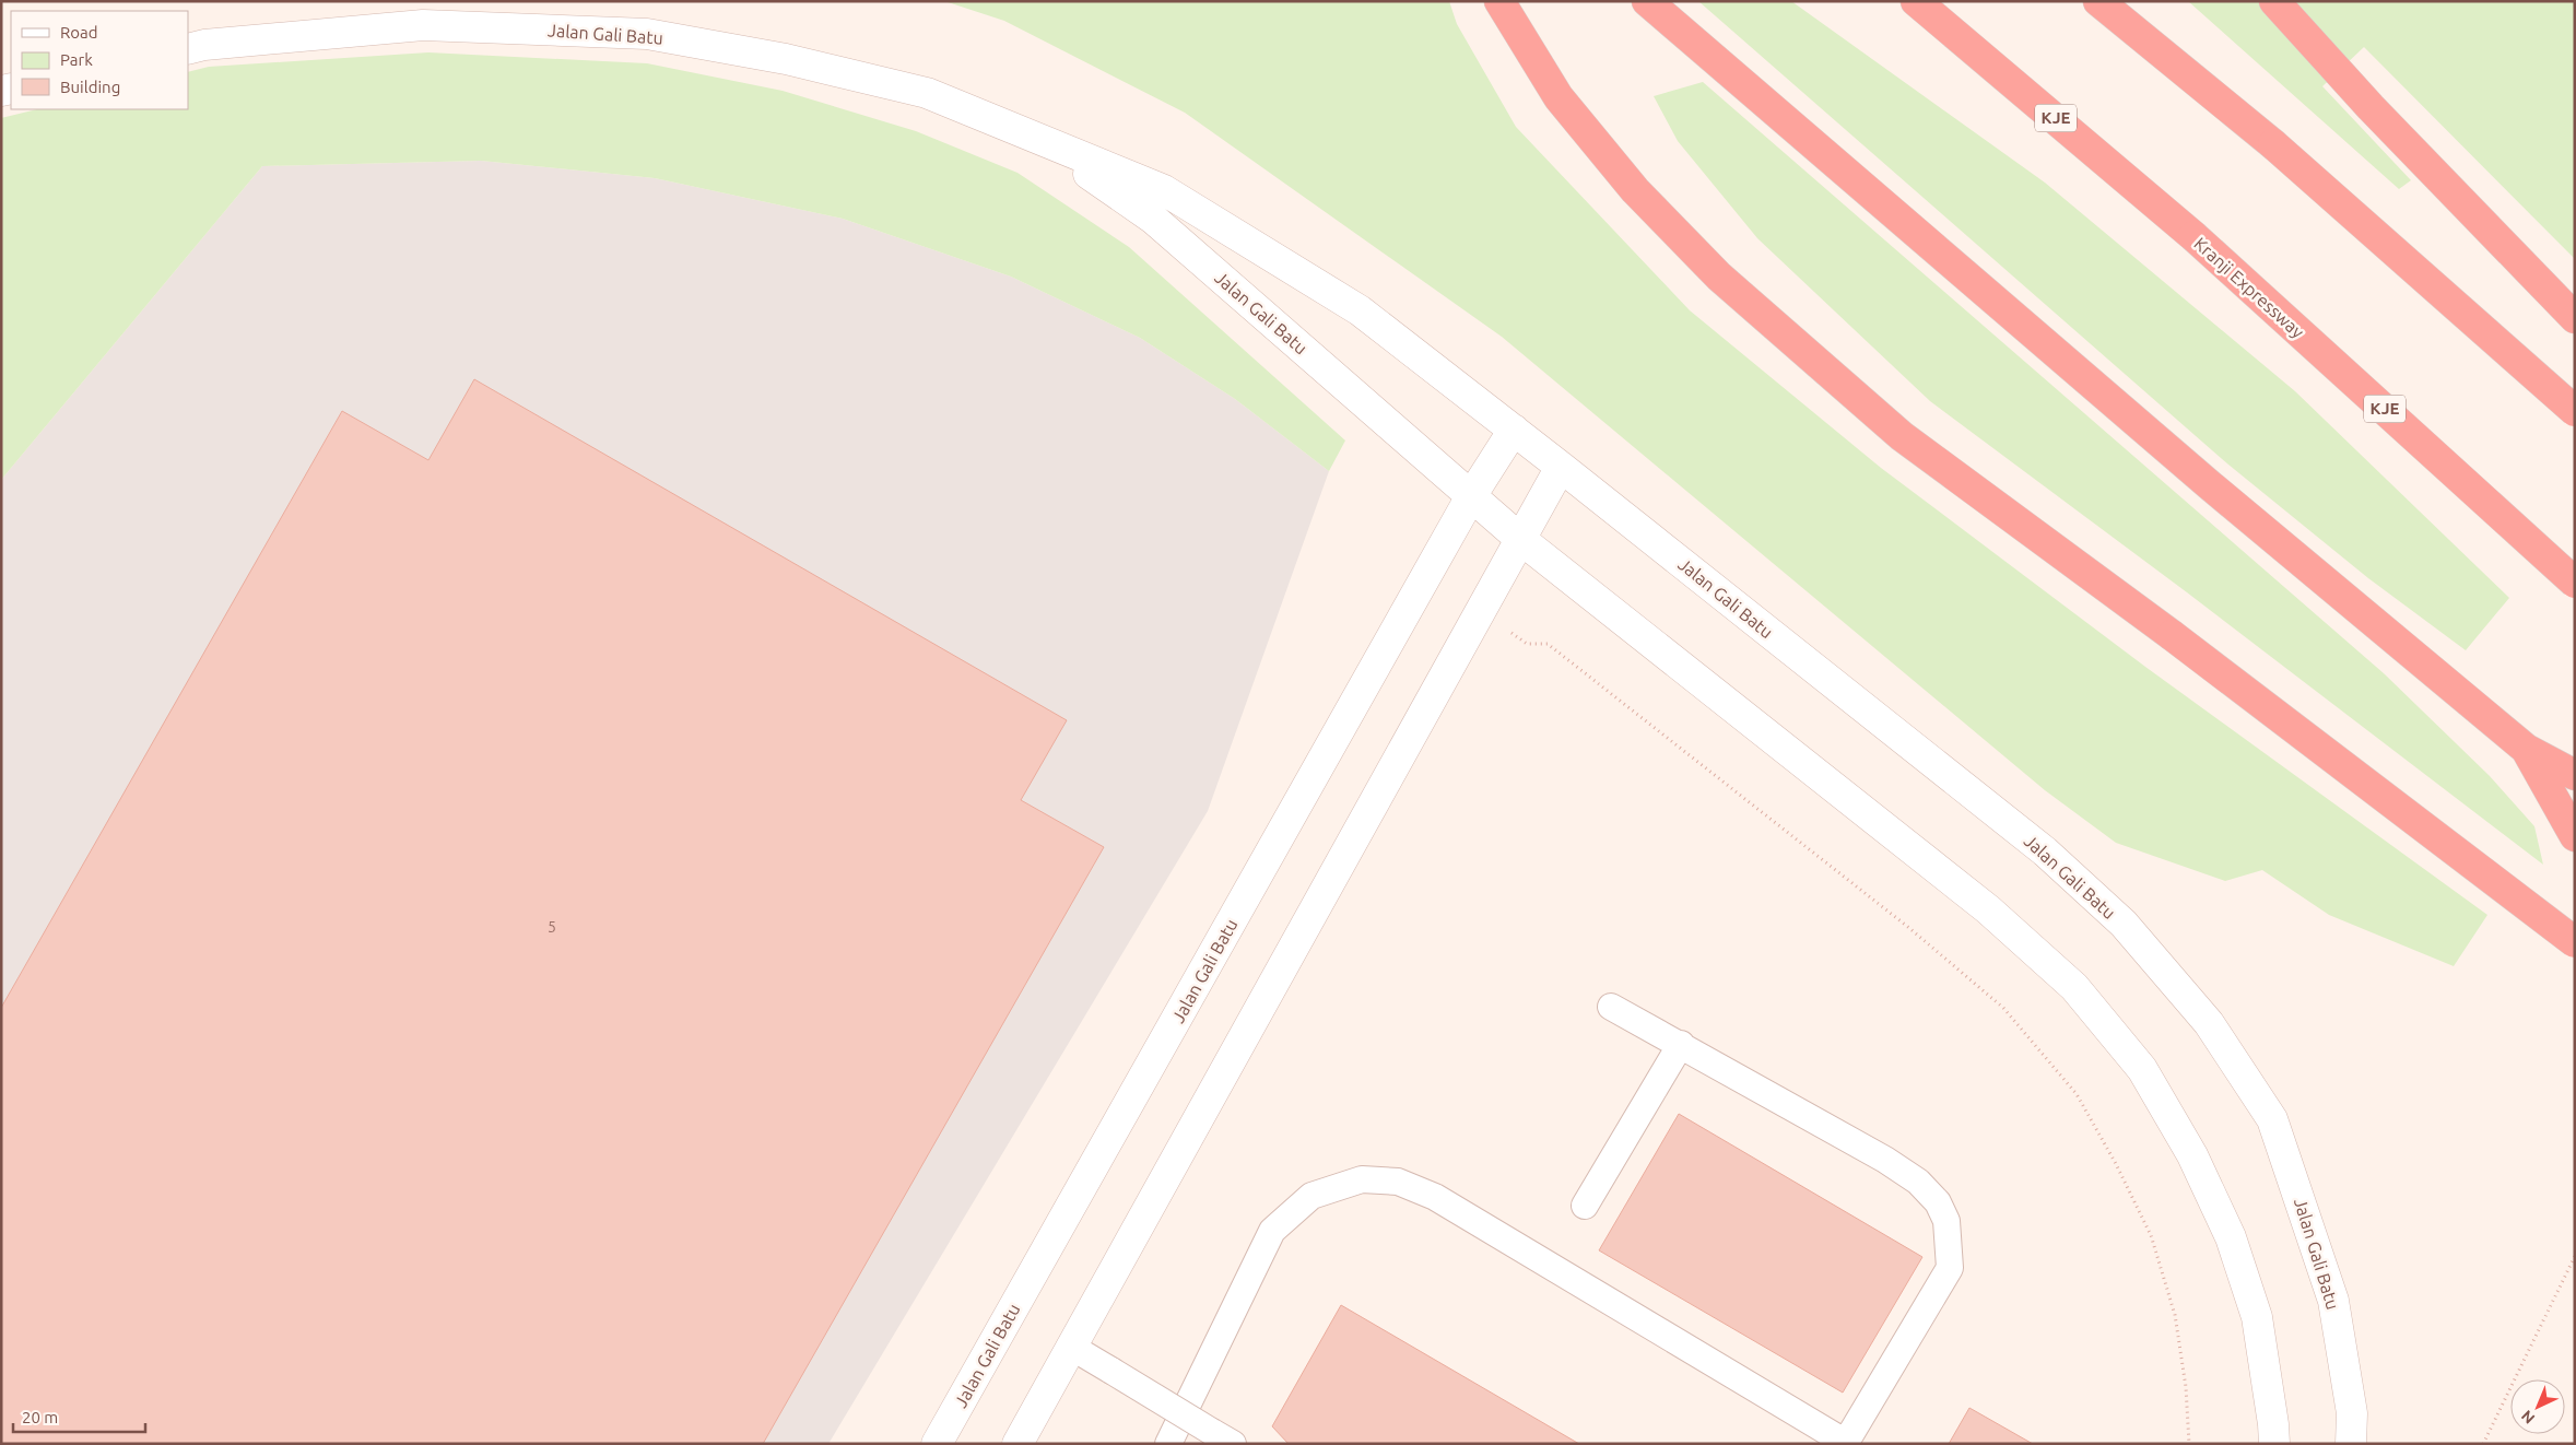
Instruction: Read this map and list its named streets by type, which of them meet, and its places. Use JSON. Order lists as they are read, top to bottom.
{
  "streets": {
    "highway": ["KJE", "Kranji Expressway"],
    "street": ["Jalan Gali Batu"]
  },
  "house_numbers": ["5"],
  "legend": ["Road", "Park", "Building"],
  "scale_bar": "20 m",
  "north": "bottom left"
}
